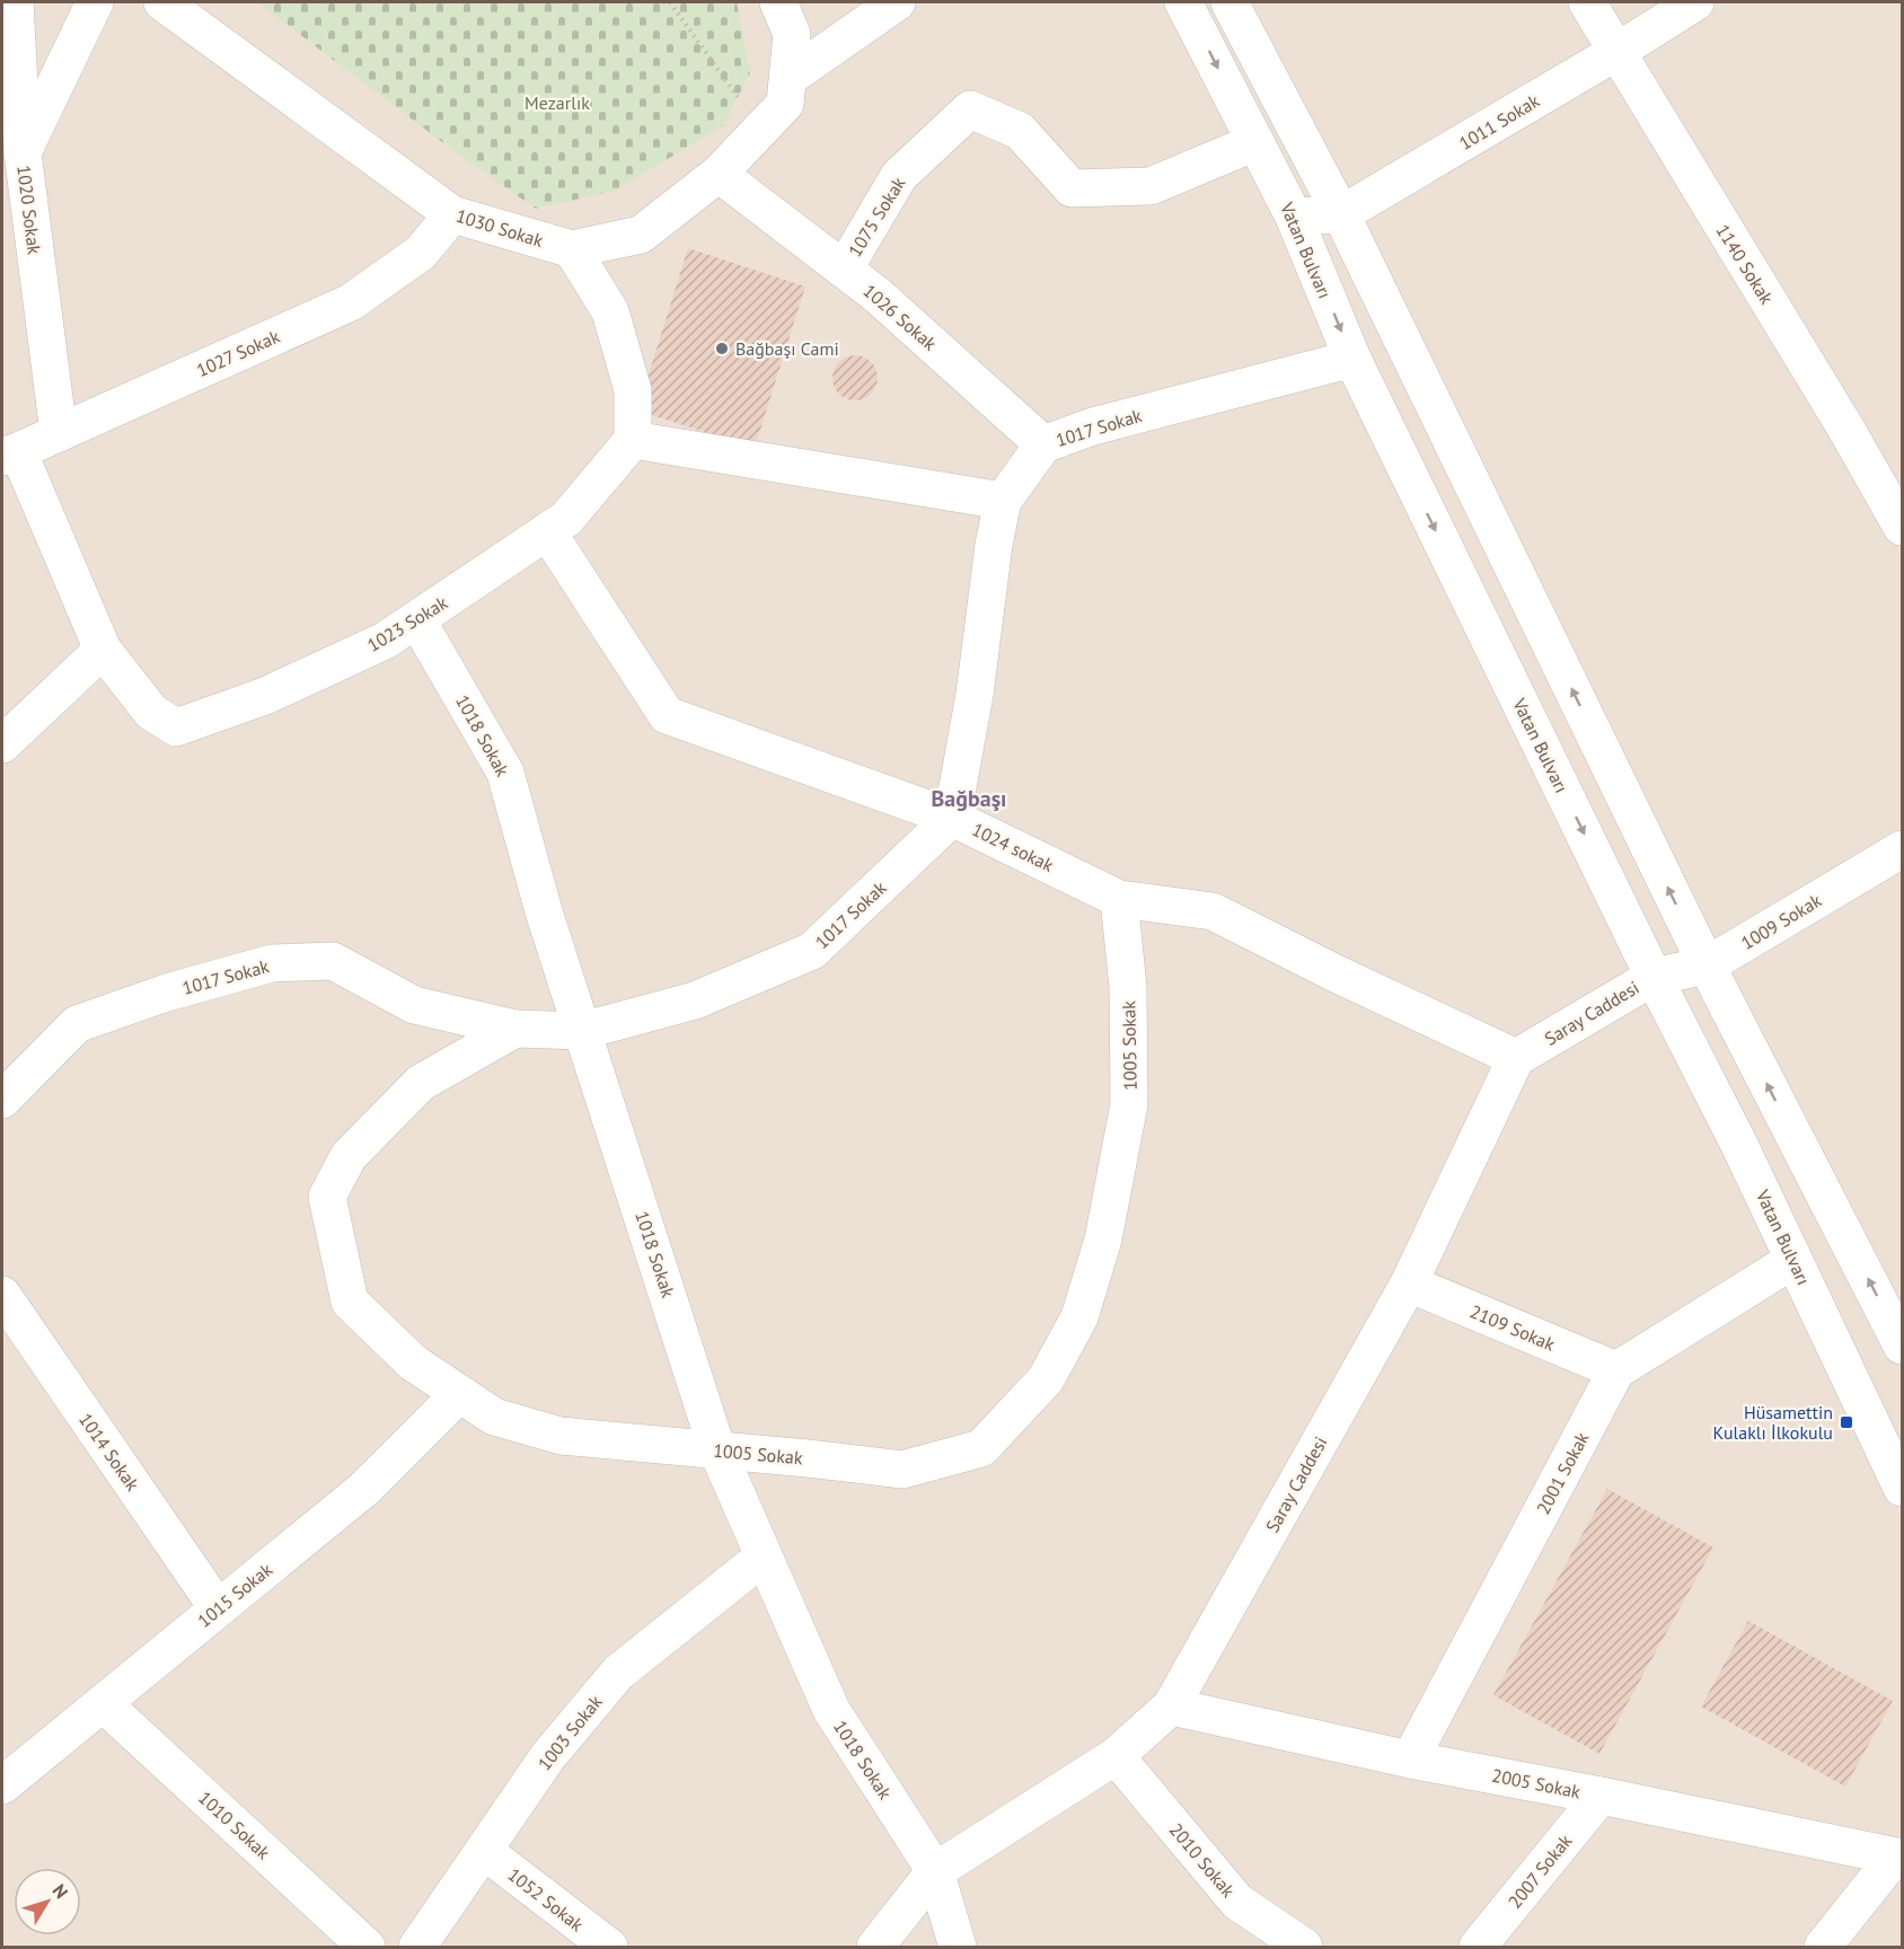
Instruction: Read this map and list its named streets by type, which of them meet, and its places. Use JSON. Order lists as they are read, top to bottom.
{
  "streets": {
    "street": [
      "1011 Sokak",
      "1020 Sokak",
      "1075 Sokak",
      "1030 Sokak",
      "Vatan Bulvarı",
      "1140 Sokak",
      "1026 Sokak",
      "1027 Sokak",
      "1017 Sokak",
      "1023 Sokak",
      "1018 Sokak",
      "1024 sokak",
      "1009 Sokak",
      "Saray Caddesi",
      "1005 Sokak",
      "2109 Sokak",
      "1014 Sokak",
      "2001 Sokak",
      "1015 Sokak",
      "1003 Sokak",
      "2005 Sokak",
      "1010 Sokak",
      "2010 Sokak",
      "2007 Sokak",
      "1052 Sokak"
    ]
  },
  "crossings": [
    ["1011 Sokak", "Vatan Bulvarı"],
    ["1011 Sokak", "1140 Sokak"],
    ["1020 Sokak", "1027 Sokak"],
    ["1075 Sokak", "Vatan Bulvarı"],
    ["1075 Sokak", "1026 Sokak"],
    ["1030 Sokak", "1026 Sokak"],
    ["1030 Sokak", "1027 Sokak"],
    ["Vatan Bulvarı", "1017 Sokak"],
    ["Vatan Bulvarı", "1009 Sokak"],
    ["Vatan Bulvarı", "Saray Caddesi"],
    ["1026 Sokak", "1017 Sokak"],
    ["1017 Sokak", "1018 Sokak"],
    ["1017 Sokak", "1024 sokak"],
    ["1017 Sokak", "1005 Sokak"],
    ["1023 Sokak", "1018 Sokak"],
    ["1023 Sokak", "1024 sokak"],
    ["1018 Sokak", "Saray Caddesi"],
    ["1018 Sokak", "1005 Sokak"],
    ["1018 Sokak", "1003 Sokak"],
    ["1024 sokak", "Saray Caddesi"],
    ["1024 sokak", "1005 Sokak"],
    ["1009 Sokak", "Saray Caddesi"],
    ["Saray Caddesi", "2109 Sokak"],
    ["Saray Caddesi", "2005 Sokak"],
    ["Saray Caddesi", "2010 Sokak"],
    ["1005 Sokak", "1015 Sokak"],
    ["2109 Sokak", "2001 Sokak"],
    ["1014 Sokak", "1015 Sokak"],
    ["2001 Sokak", "2005 Sokak"],
    ["1015 Sokak", "1010 Sokak"],
    ["1003 Sokak", "1052 Sokak"],
    ["2005 Sokak", "2007 Sokak"]
  ],
  "districts": ["Bağbaşı"],
  "parks": ["Mezarlık"],
  "places": {
    "other": ["Bağbaşı Cami"],
    "transit": ["Hüsamettin Kulaklı İlkokulu"]
  },
  "north": "top right"
}
